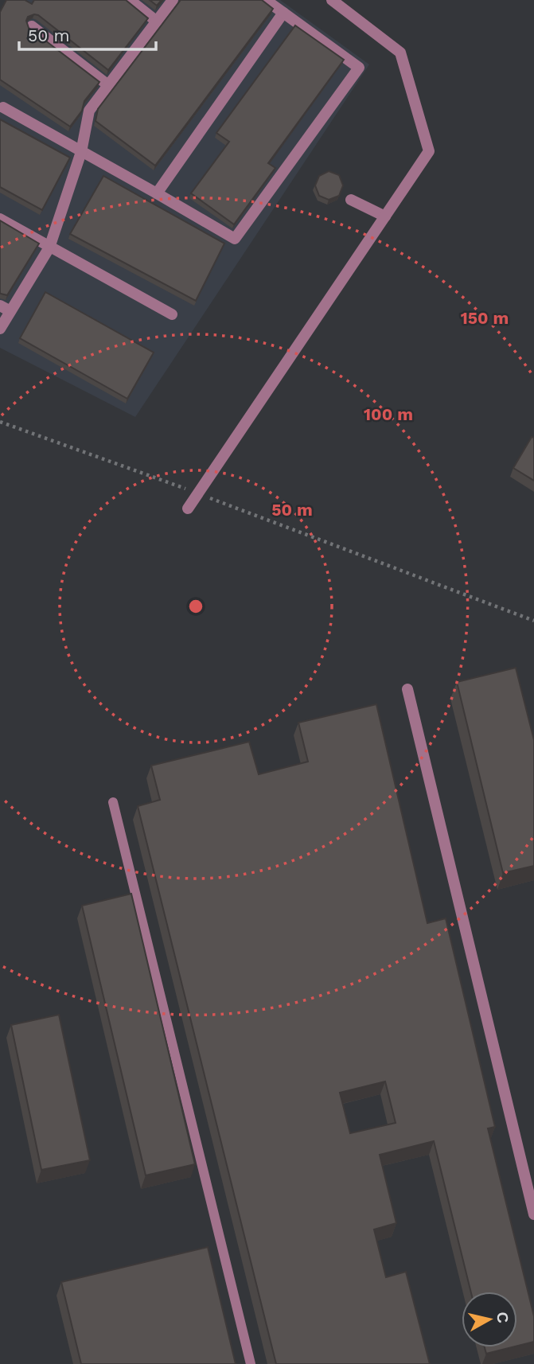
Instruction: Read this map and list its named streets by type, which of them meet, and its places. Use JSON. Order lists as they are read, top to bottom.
{
  "scale_bar": "50 m",
  "north": "right",
  "rings": ["150 m", "100 m", "50 m"]
}
